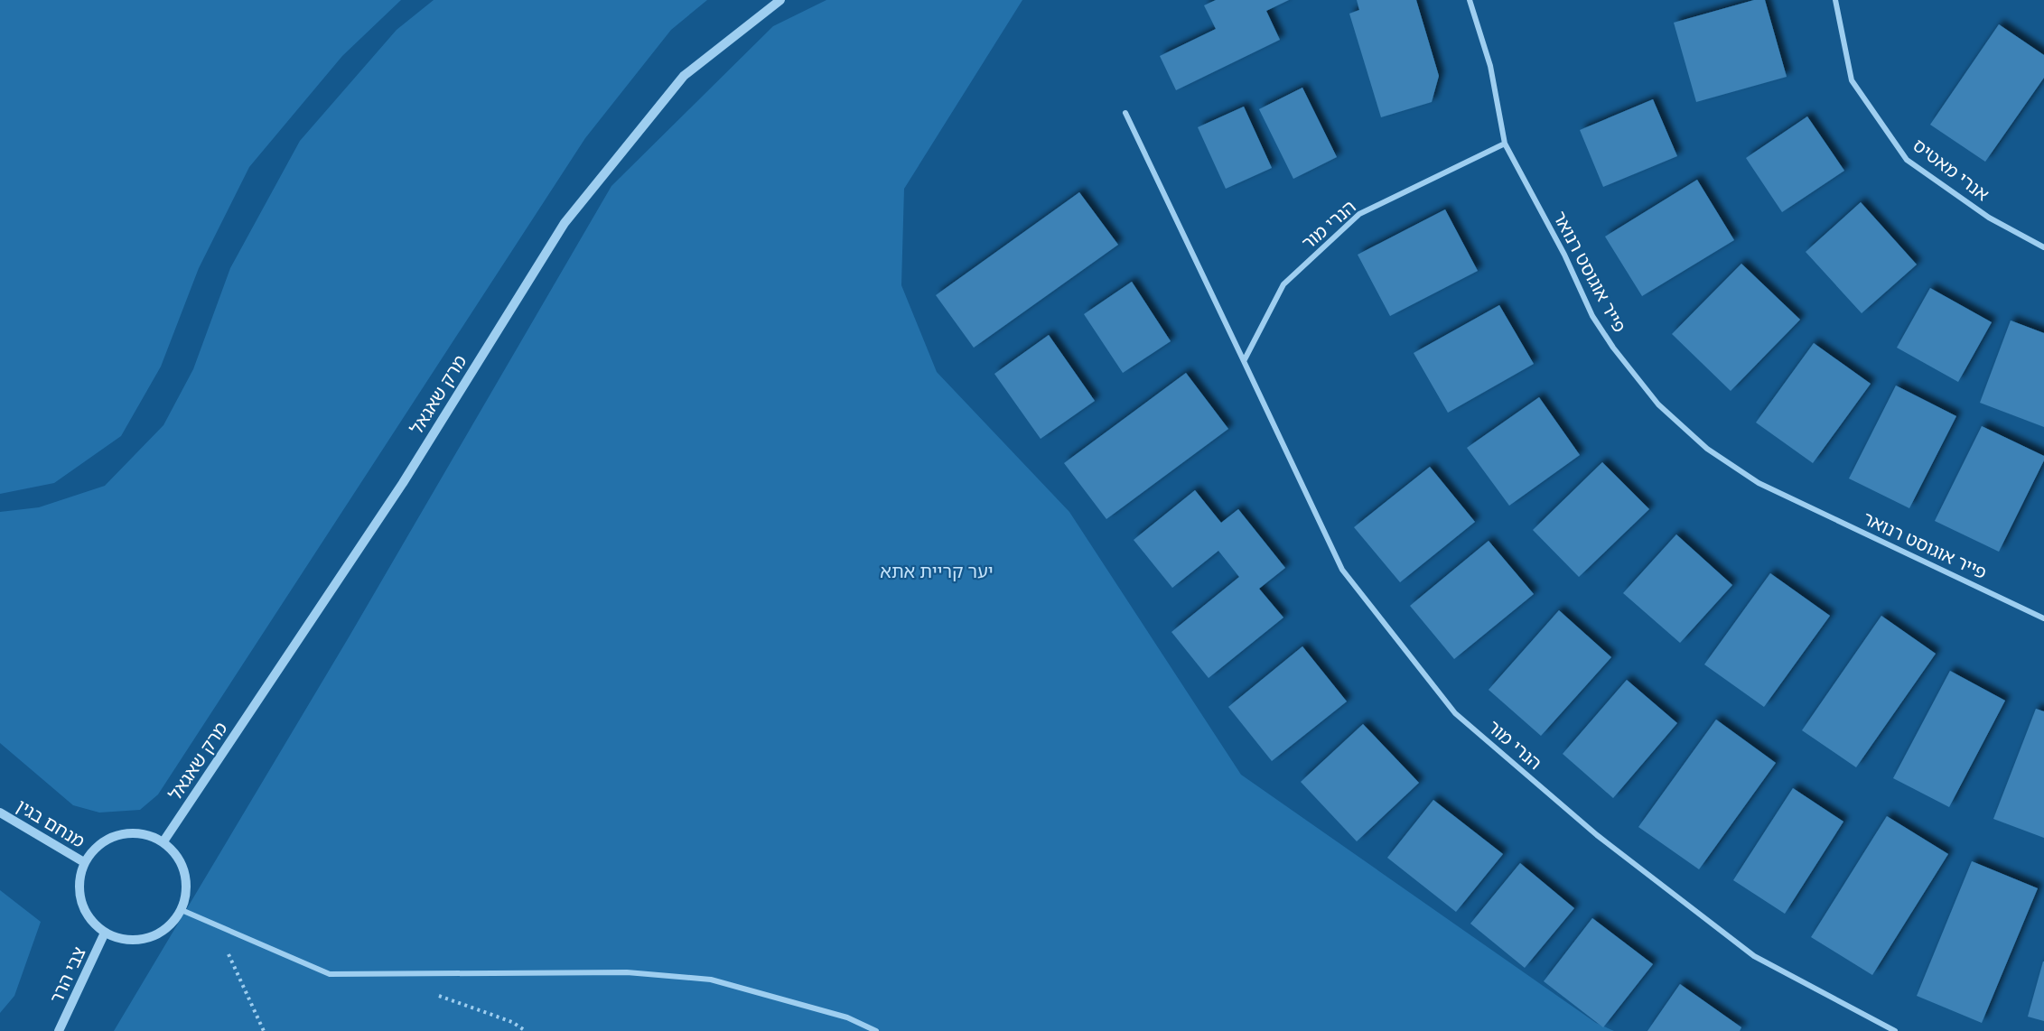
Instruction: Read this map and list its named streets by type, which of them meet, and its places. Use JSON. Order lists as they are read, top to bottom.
{
  "streets": {
    "street": [
      "אנרי מאטיס",
      "הנרי מור",
      "פייר אוגוסט רנואר",
      "מרק שאגאל",
      "מנחם בגין",
      "צבי הרר"
    ]
  },
  "crossings": [
    ["הנרי מור", "פייר אוגוסט רנואר"],
    ["מרק שאגאל", "מנחם בגין"],
    ["מרק שאגאל", "צבי הרר"],
    ["מנחם בגין", "צבי הרר"]
  ],
  "parks": ["יער קריית אתא"]
}
